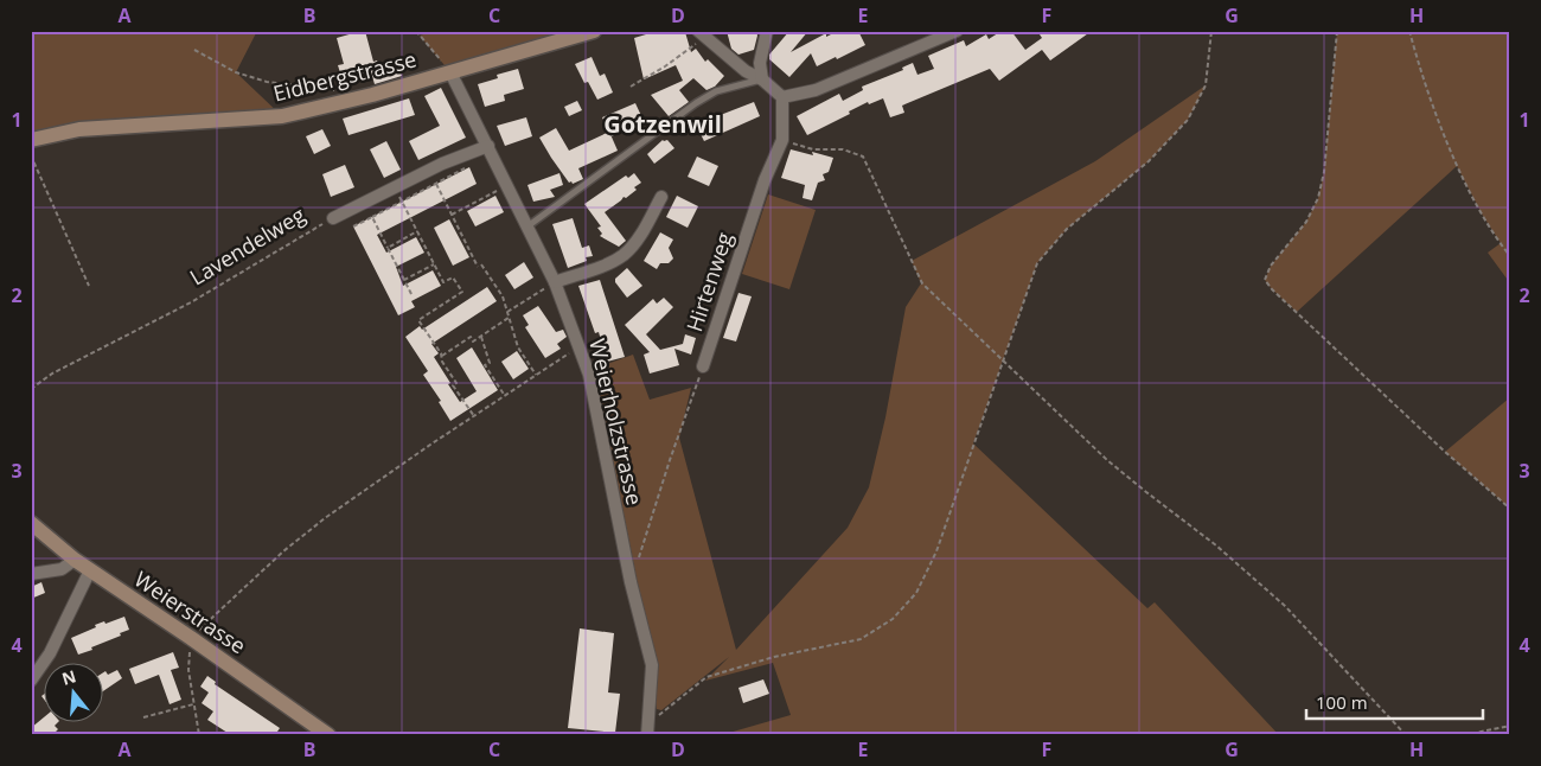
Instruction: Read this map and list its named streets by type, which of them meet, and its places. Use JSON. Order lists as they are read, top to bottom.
{
  "streets": {
    "street": [
      "Eidbergstrasse",
      "Lavendelweg",
      "Hirtenweg",
      "Weierholzstrasse",
      "Weierstrasse"
    ]
  },
  "crossings": [
    ["Eidbergstrasse", "Weierholzstrasse"],
    ["Lavendelweg", "Weierholzstrasse"]
  ],
  "districts": ["Gotzenwil"],
  "scale_bar": "100 m",
  "north": "top",
  "grid": {
    "columns": [
      "A",
      "B",
      "C",
      "D",
      "E",
      "F",
      "G",
      "H"
    ],
    "rows": [
      "1",
      "2",
      "3",
      "4"
    ]
  }
}
